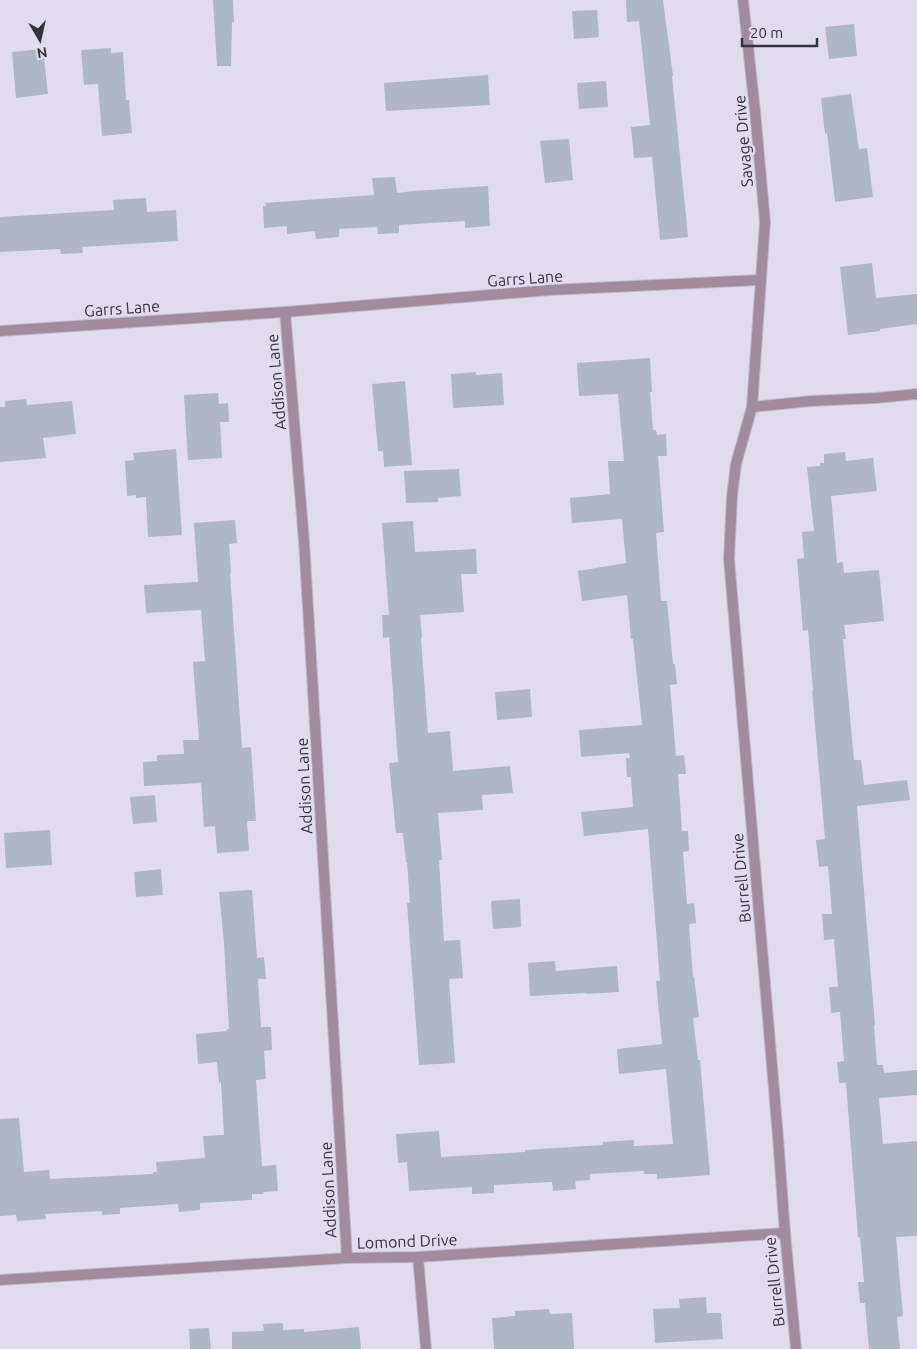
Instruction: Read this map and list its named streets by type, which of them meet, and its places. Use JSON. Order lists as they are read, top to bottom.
{
  "streets": {
    "street": [
      "Savage Drive",
      "Garrs Lane",
      "Addison Lane",
      "Burrell Drive",
      "Lomond Drive"
    ]
  },
  "crossings": [
    ["Savage Drive", "Garrs Lane"],
    ["Garrs Lane", "Addison Lane"],
    ["Addison Lane", "Lomond Drive"],
    ["Burrell Drive", "Lomond Drive"]
  ],
  "scale_bar": "20 m",
  "north": "bottom"
}
